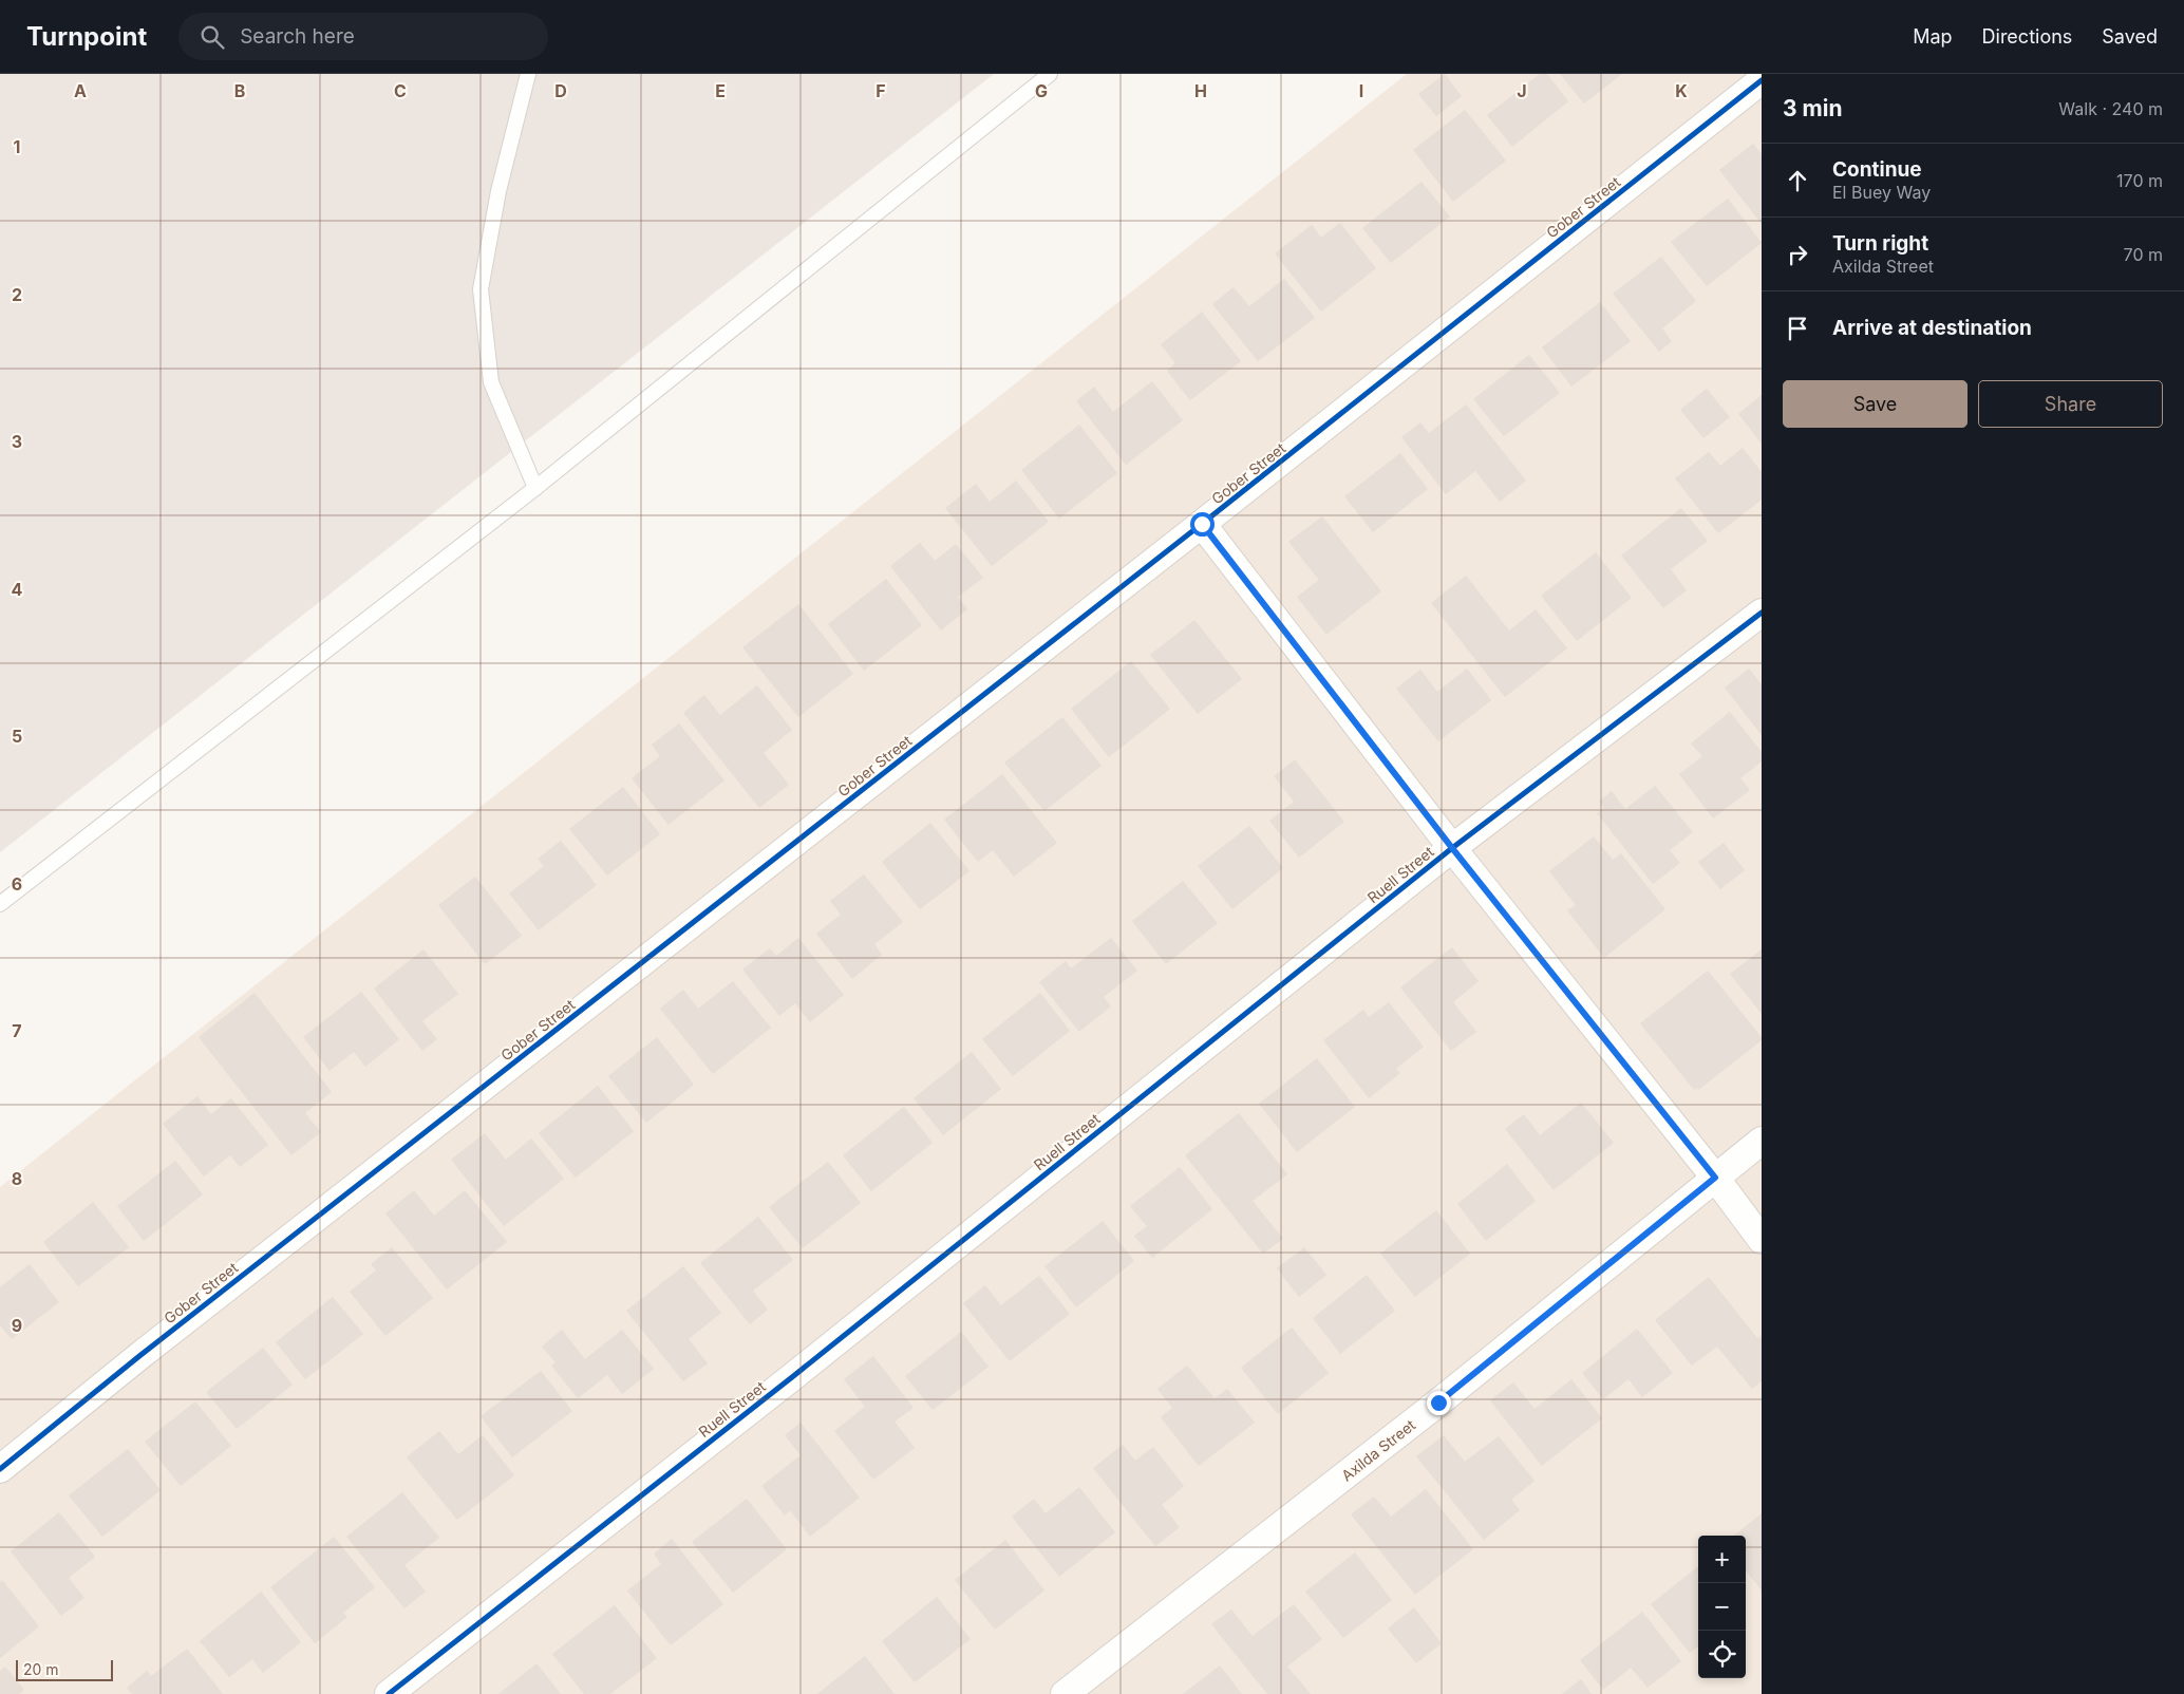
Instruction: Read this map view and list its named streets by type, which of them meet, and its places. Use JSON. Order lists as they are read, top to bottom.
{
  "streets": {
    "street": ["Gober Street", "Ruell Street", "Axilda Street"]
  },
  "scale_bar": "20 m",
  "page": {
    "header": "Turnpoint",
    "search": "Search here",
    "nav": ["Map", "Directions", "Saved"],
    "heading": ["3 min", "Walk · 240 m"],
    "list": [
      ["Continue", "El Buey Way", "170 m"],
      ["Turn right", "Axilda Street", "70 m"],
      "Arrive at destination"
    ],
    "buttons": ["Save", "Share"],
    "map_buttons": ["+", "−"],
    "scale": "20 m"
  },
  "grid": {
    "columns": [
      "A",
      "B",
      "C",
      "D",
      "E",
      "F",
      "G",
      "H",
      "I",
      "J",
      "K"
    ],
    "rows": [
      "1",
      "2",
      "3",
      "4",
      "5",
      "6",
      "7",
      "8",
      "9"
    ]
  }
}
